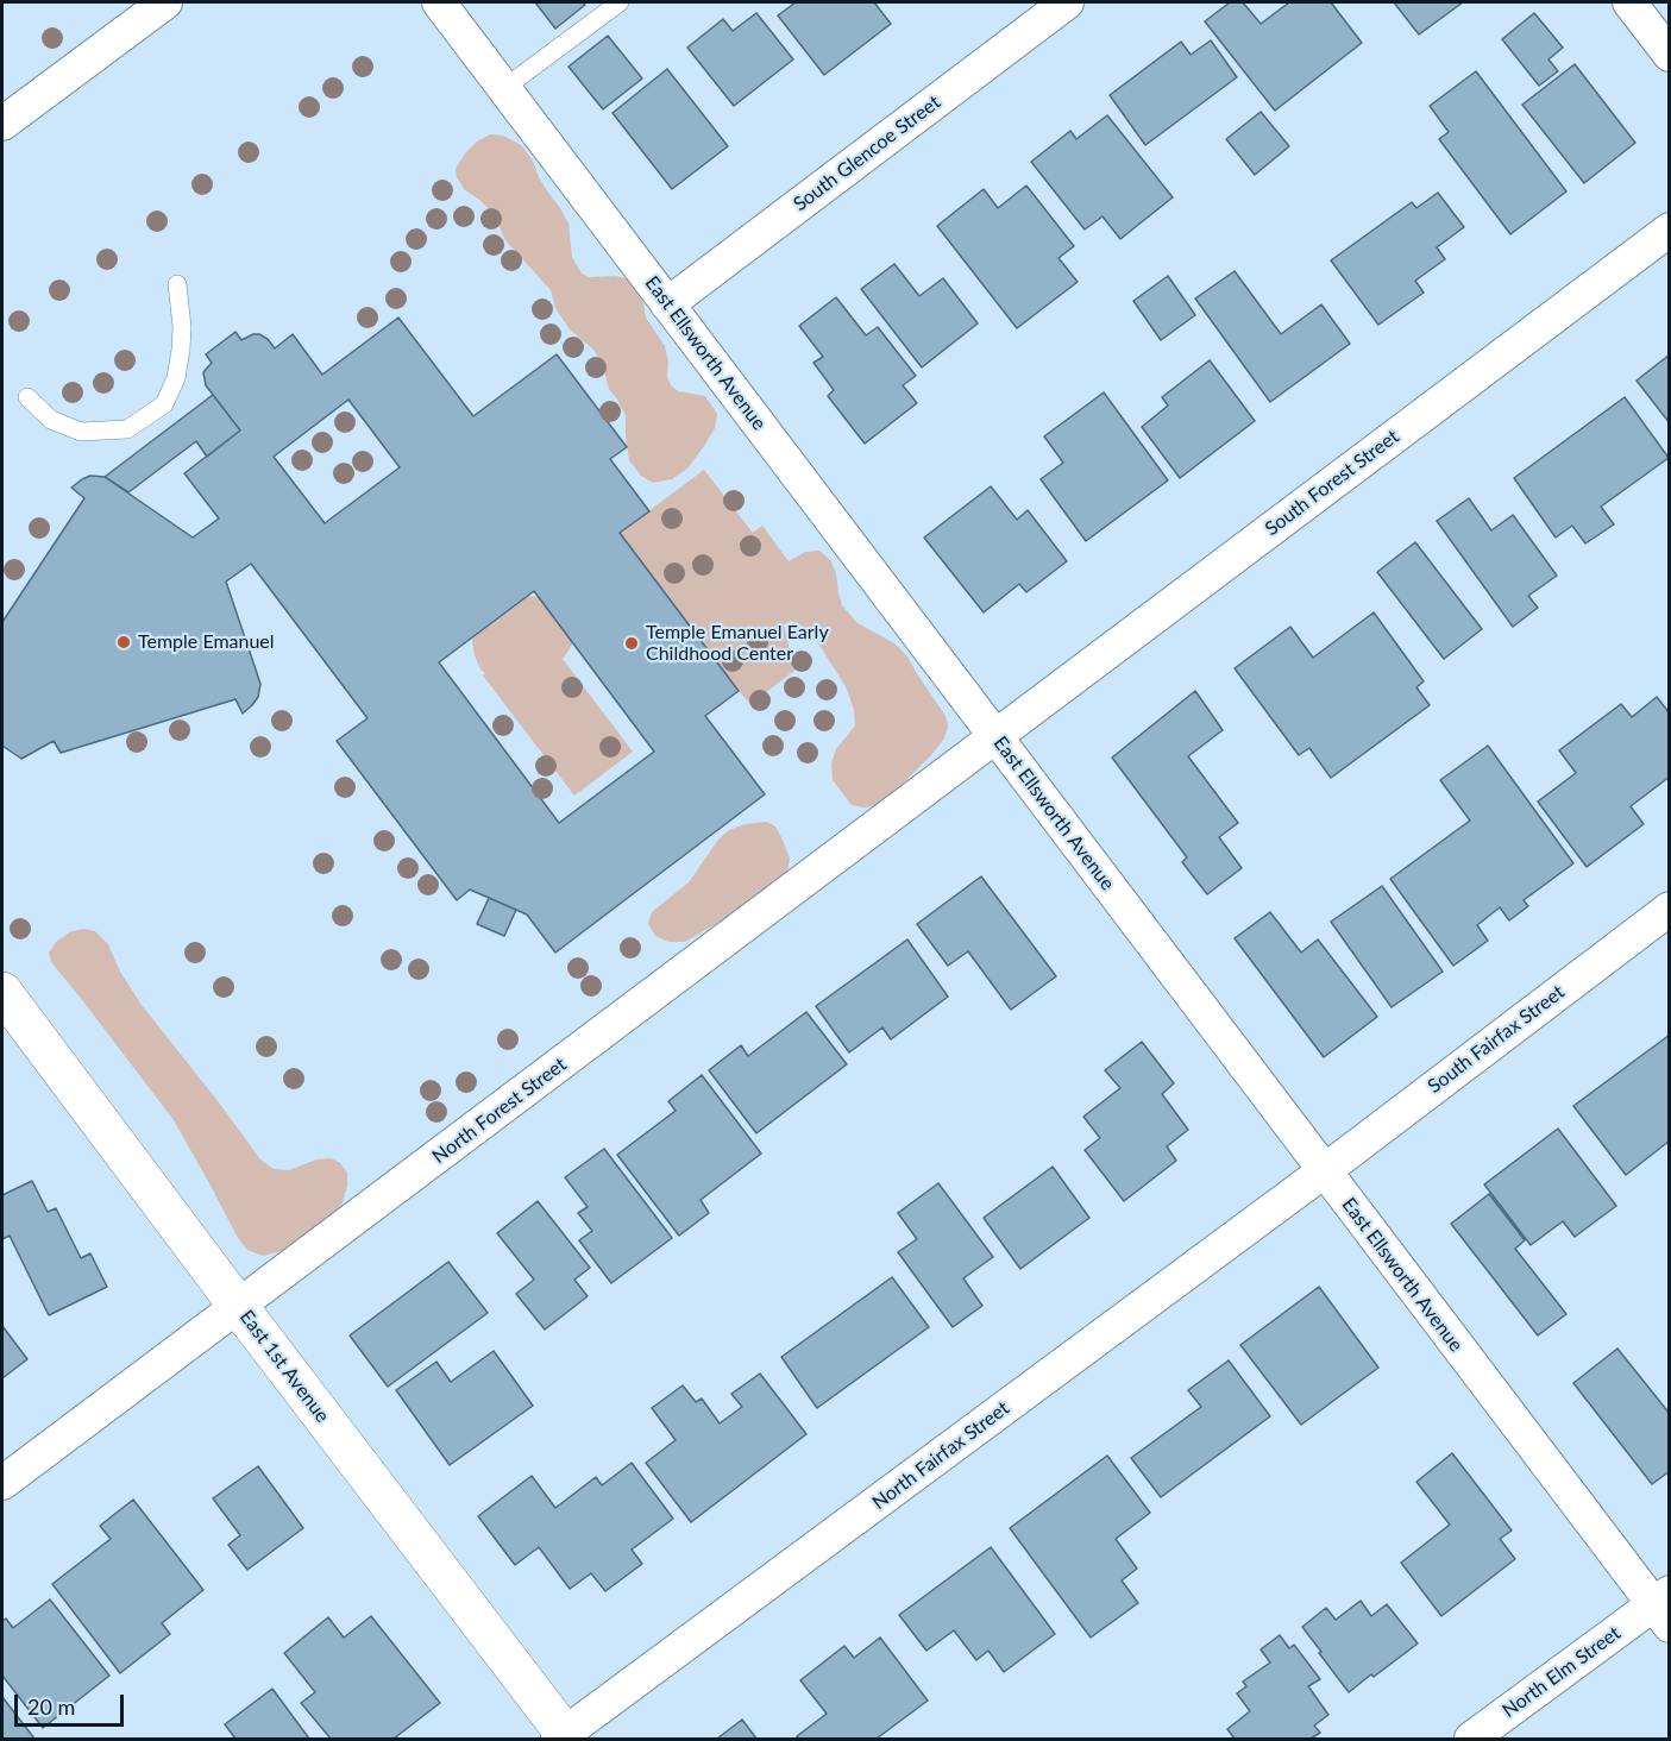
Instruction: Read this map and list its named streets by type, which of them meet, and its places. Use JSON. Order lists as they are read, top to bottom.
{
  "streets": {
    "street": [
      "South Glencoe Street",
      "East Ellsworth Avenue",
      "South Forest Street",
      "South Fairfax Street",
      "North Forest Street",
      "East 1st Avenue",
      "North Fairfax Street",
      "North Elm Street"
    ]
  },
  "crossings": [
    ["South Glencoe Street", "East Ellsworth Avenue"],
    ["East Ellsworth Avenue", "South Forest Street"],
    ["East Ellsworth Avenue", "South Fairfax Street"],
    ["East Ellsworth Avenue", "North Forest Street"],
    ["East Ellsworth Avenue", "North Fairfax Street"],
    ["East Ellsworth Avenue", "North Elm Street"],
    ["South Forest Street", "North Forest Street"],
    ["South Fairfax Street", "North Fairfax Street"],
    ["North Forest Street", "East 1st Avenue"],
    ["East 1st Avenue", "North Fairfax Street"]
  ],
  "places": ["Temple Emanuel", "Temple Emanuel Early Childhood Center"],
  "scale_bar": "20 m"
}
